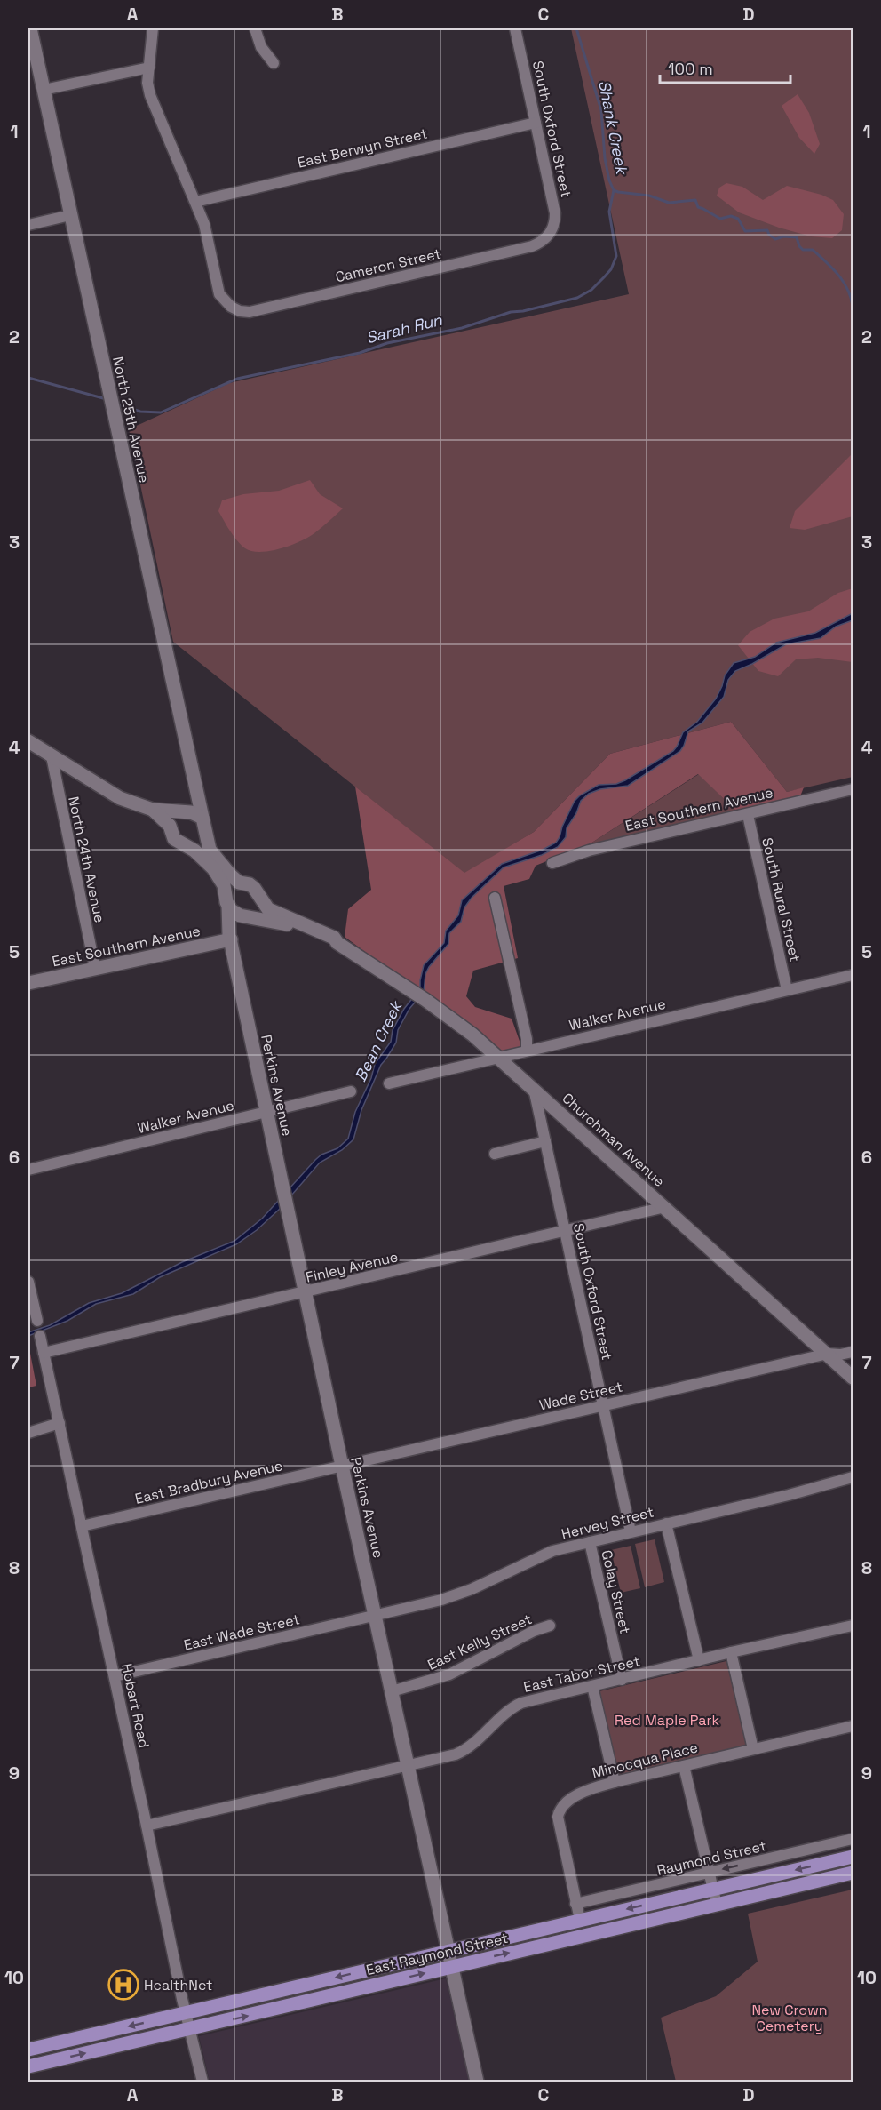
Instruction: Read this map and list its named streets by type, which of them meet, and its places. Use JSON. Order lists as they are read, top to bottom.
{
  "streets": {
    "main road": ["East Raymond Street"],
    "street": [
      "South Oxford Street",
      "East Berwyn Street",
      "Cameron Street",
      "North 25th Avenue",
      "East Southern Avenue",
      "North 24th Avenue",
      "South Rural Street",
      "Walker Avenue",
      "Perkins Avenue",
      "Churchman Avenue",
      "Finley Avenue",
      "Wade Street",
      "East Bradbury Avenue",
      "Hervey Street",
      "Golay Street",
      "East Wade Street",
      "East Kelly Street",
      "East Tabor Street",
      "Hobart Road",
      "Minocqua Place",
      "Raymond Street"
    ]
  },
  "crossings": [
    ["South Oxford Street", "East Berwyn Street"],
    ["South Oxford Street", "Cameron Street"],
    ["South Oxford Street", "Churchman Avenue"],
    ["South Oxford Street", "Finley Avenue"],
    ["South Oxford Street", "Wade Street"],
    ["South Oxford Street", "Hervey Street"],
    ["East Berwyn Street", "Cameron Street"],
    ["North 25th Avenue", "Churchman Avenue"],
    ["East Southern Avenue", "North 24th Avenue"],
    ["East Southern Avenue", "South Rural Street"],
    ["East Southern Avenue", "Perkins Avenue"],
    ["South Rural Street", "Walker Avenue"],
    ["Walker Avenue", "Perkins Avenue"],
    ["Walker Avenue", "Churchman Avenue"],
    ["Perkins Avenue", "Churchman Avenue"],
    ["Perkins Avenue", "Finley Avenue"],
    ["Perkins Avenue", "Wade Street"],
    ["Perkins Avenue", "East Bradbury Avenue"],
    ["Perkins Avenue", "Hervey Street"],
    ["Perkins Avenue", "East Wade Street"],
    ["Perkins Avenue", "East Kelly Street"],
    ["Perkins Avenue", "East Tabor Street"],
    ["Perkins Avenue", "East Raymond Street"],
    ["Churchman Avenue", "Finley Avenue"],
    ["Churchman Avenue", "Wade Street"],
    ["Finley Avenue", "Hobart Road"],
    ["Wade Street", "East Bradbury Avenue"],
    ["East Bradbury Avenue", "Hobart Road"],
    ["Hervey Street", "Golay Street"],
    ["Hervey Street", "East Wade Street"],
    ["Golay Street", "East Tabor Street"],
    ["East Wade Street", "Hobart Road"],
    ["East Tabor Street", "Hobart Road"],
    ["Hobart Road", "East Raymond Street"],
    ["Minocqua Place", "Raymond Street"],
    ["Minocqua Place", "East Raymond Street"]
  ],
  "one_way": ["Raymond Street"],
  "water": ["Shank Creek", "Sarah Run", "Bean Creek"],
  "parks": ["Red Maple Park", "New Crown Cemetery"],
  "places": {
    "hospital": ["HealthNet"]
  },
  "scale_bar": "100 m",
  "grid": {
    "columns": [
      "A",
      "B",
      "C",
      "D"
    ],
    "rows": [
      "1",
      "2",
      "3",
      "4",
      "5",
      "6",
      "7",
      "8",
      "9",
      "10"
    ]
  }
}
